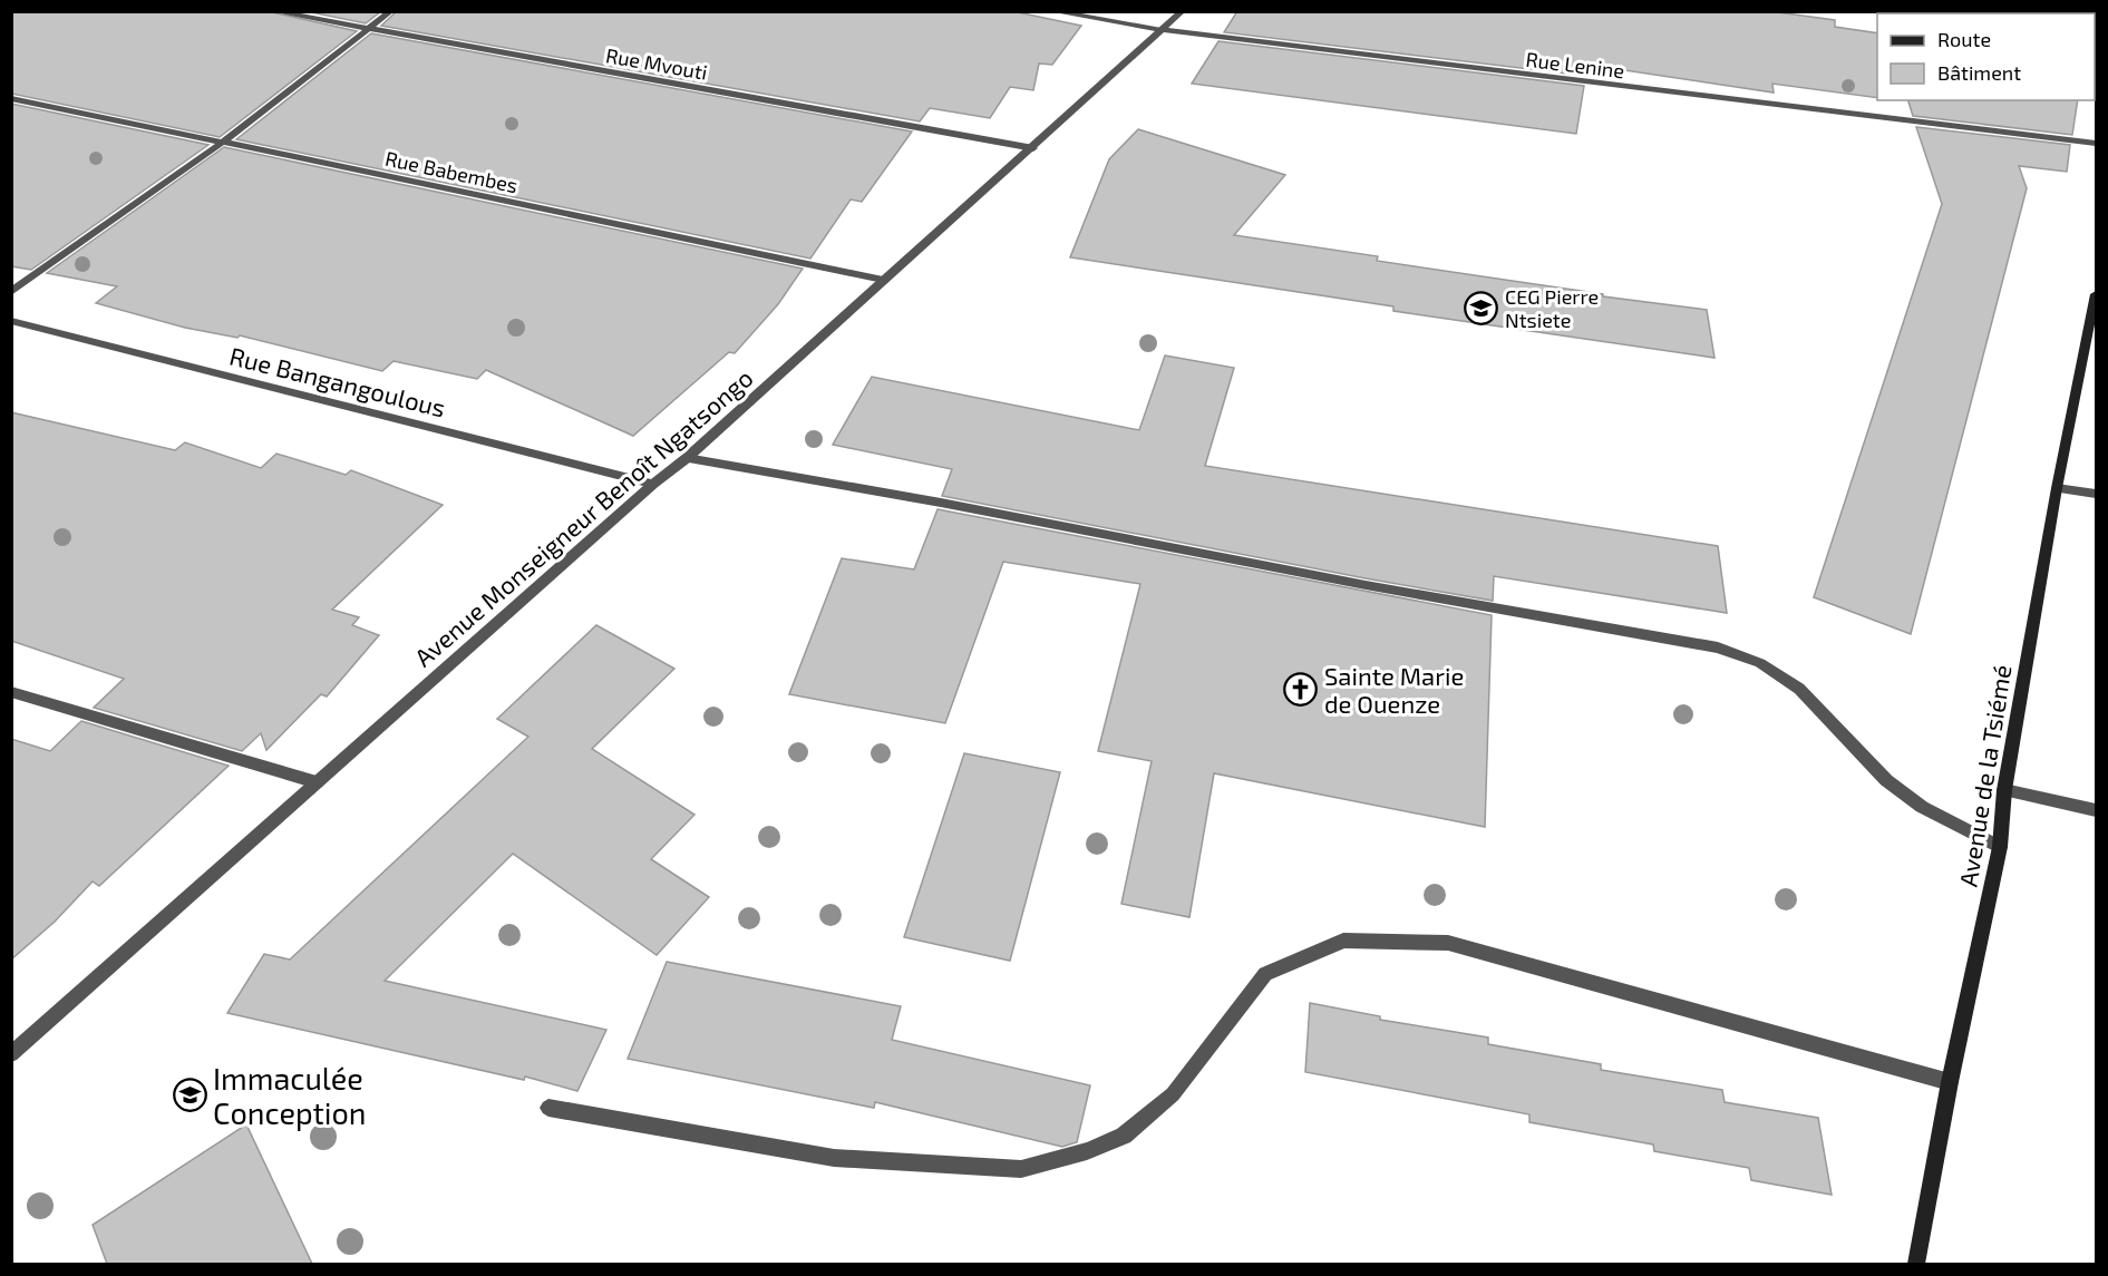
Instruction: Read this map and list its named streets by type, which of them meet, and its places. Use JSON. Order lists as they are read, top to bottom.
{
  "streets": {
    "main road": ["Avenue de la Tsiémé"],
    "street": [
      "Rue Mvouti",
      "Rue Lenine",
      "Rue Babembes",
      "Rue Bangangoulous",
      "Avenue Monseigneur Benoît Ngatsongo"
    ]
  },
  "crossings": [
    ["Rue Mvouti", "Avenue Monseigneur Benoît Ngatsongo"],
    ["Rue Lenine", "Avenue Monseigneur Benoît Ngatsongo"],
    ["Rue Babembes", "Avenue Monseigneur Benoît Ngatsongo"],
    ["Rue Bangangoulous", "Avenue Monseigneur Benoît Ngatsongo"]
  ],
  "places": {
    "school or university": ["CEG Pierre Ntsiete", "Immaculée Conception"],
    "church": ["Sainte Marie de Ouenze"]
  },
  "legend": ["Route", "Bâtiment"]
}
